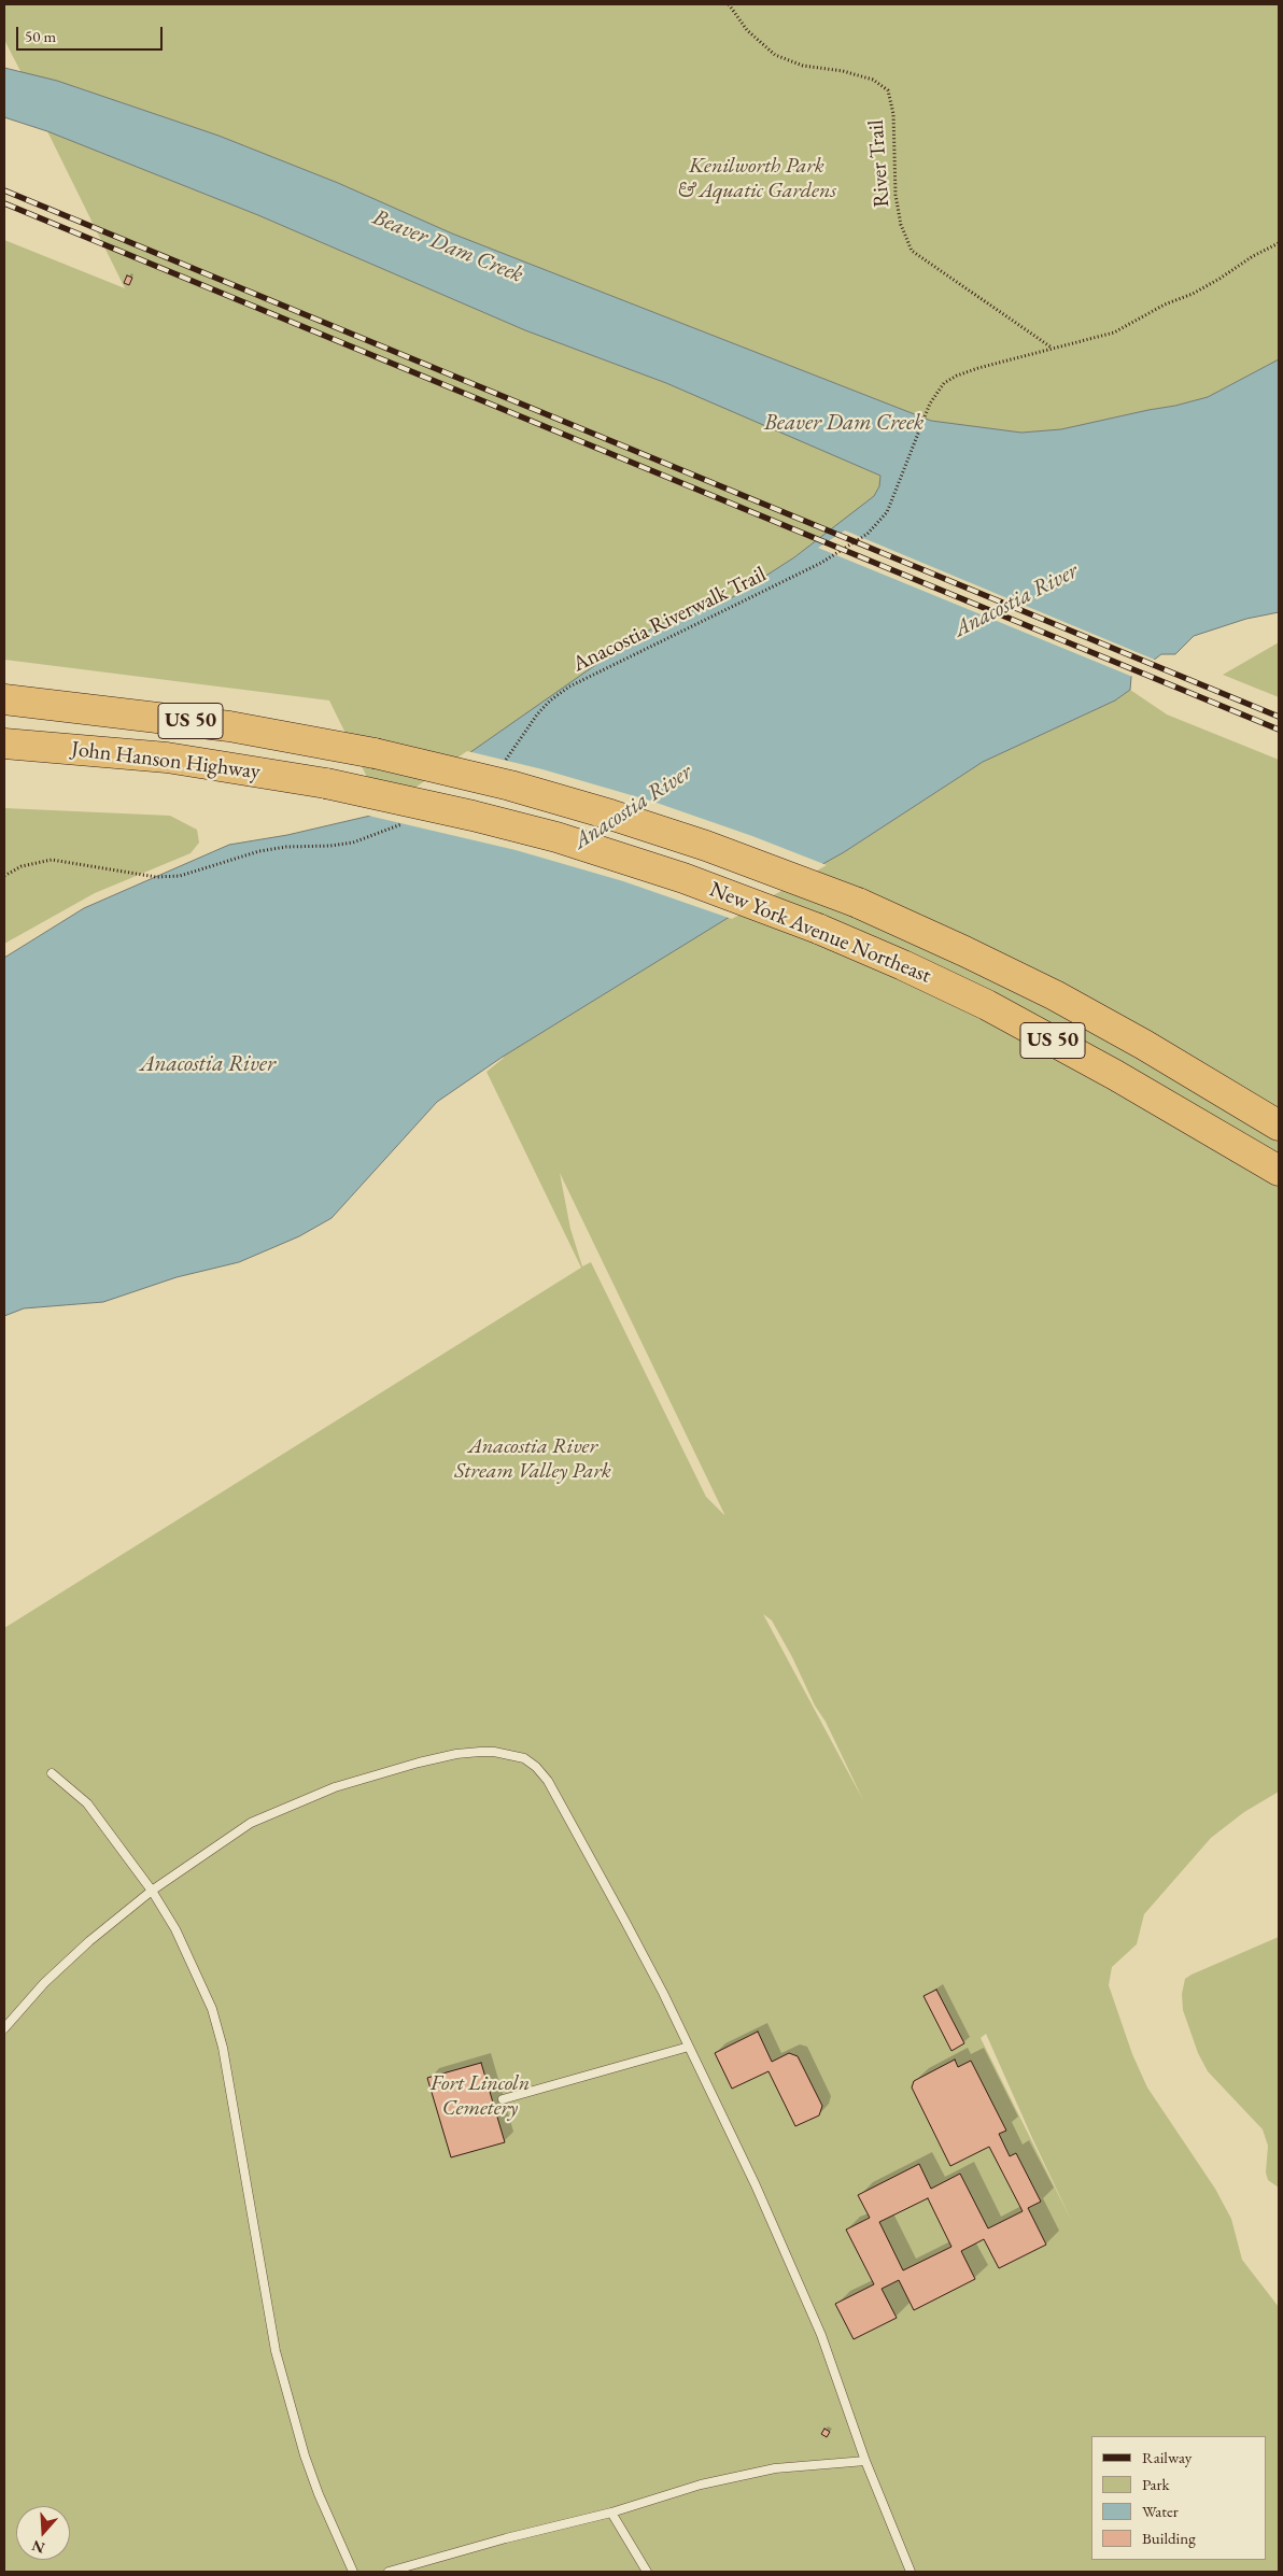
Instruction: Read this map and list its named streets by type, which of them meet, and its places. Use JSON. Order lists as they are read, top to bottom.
{
  "streets": {
    "highway": ["US 50", "John Hanson Highway", "New York Avenue Northeast"],
    "path": ["River Trail", "Anacostia Riverwalk Trail"]
  },
  "crossings": [
    ["River Trail", "Anacostia Riverwalk Trail"],
    ["John Hanson Highway", "New York Avenue Northeast"]
  ],
  "water": ["Beaver Dam Creek", "Anacostia River"],
  "parks": ["Kenilworth Park & Aquatic Gardens", "Anacostia River Stream Valley Park", "Fort Lincoln Cemetery"],
  "legend": [
    "Railway",
    "Park",
    "Water",
    "Building"
  ],
  "scale_bar": "50 m",
  "north": "bottom"
}
